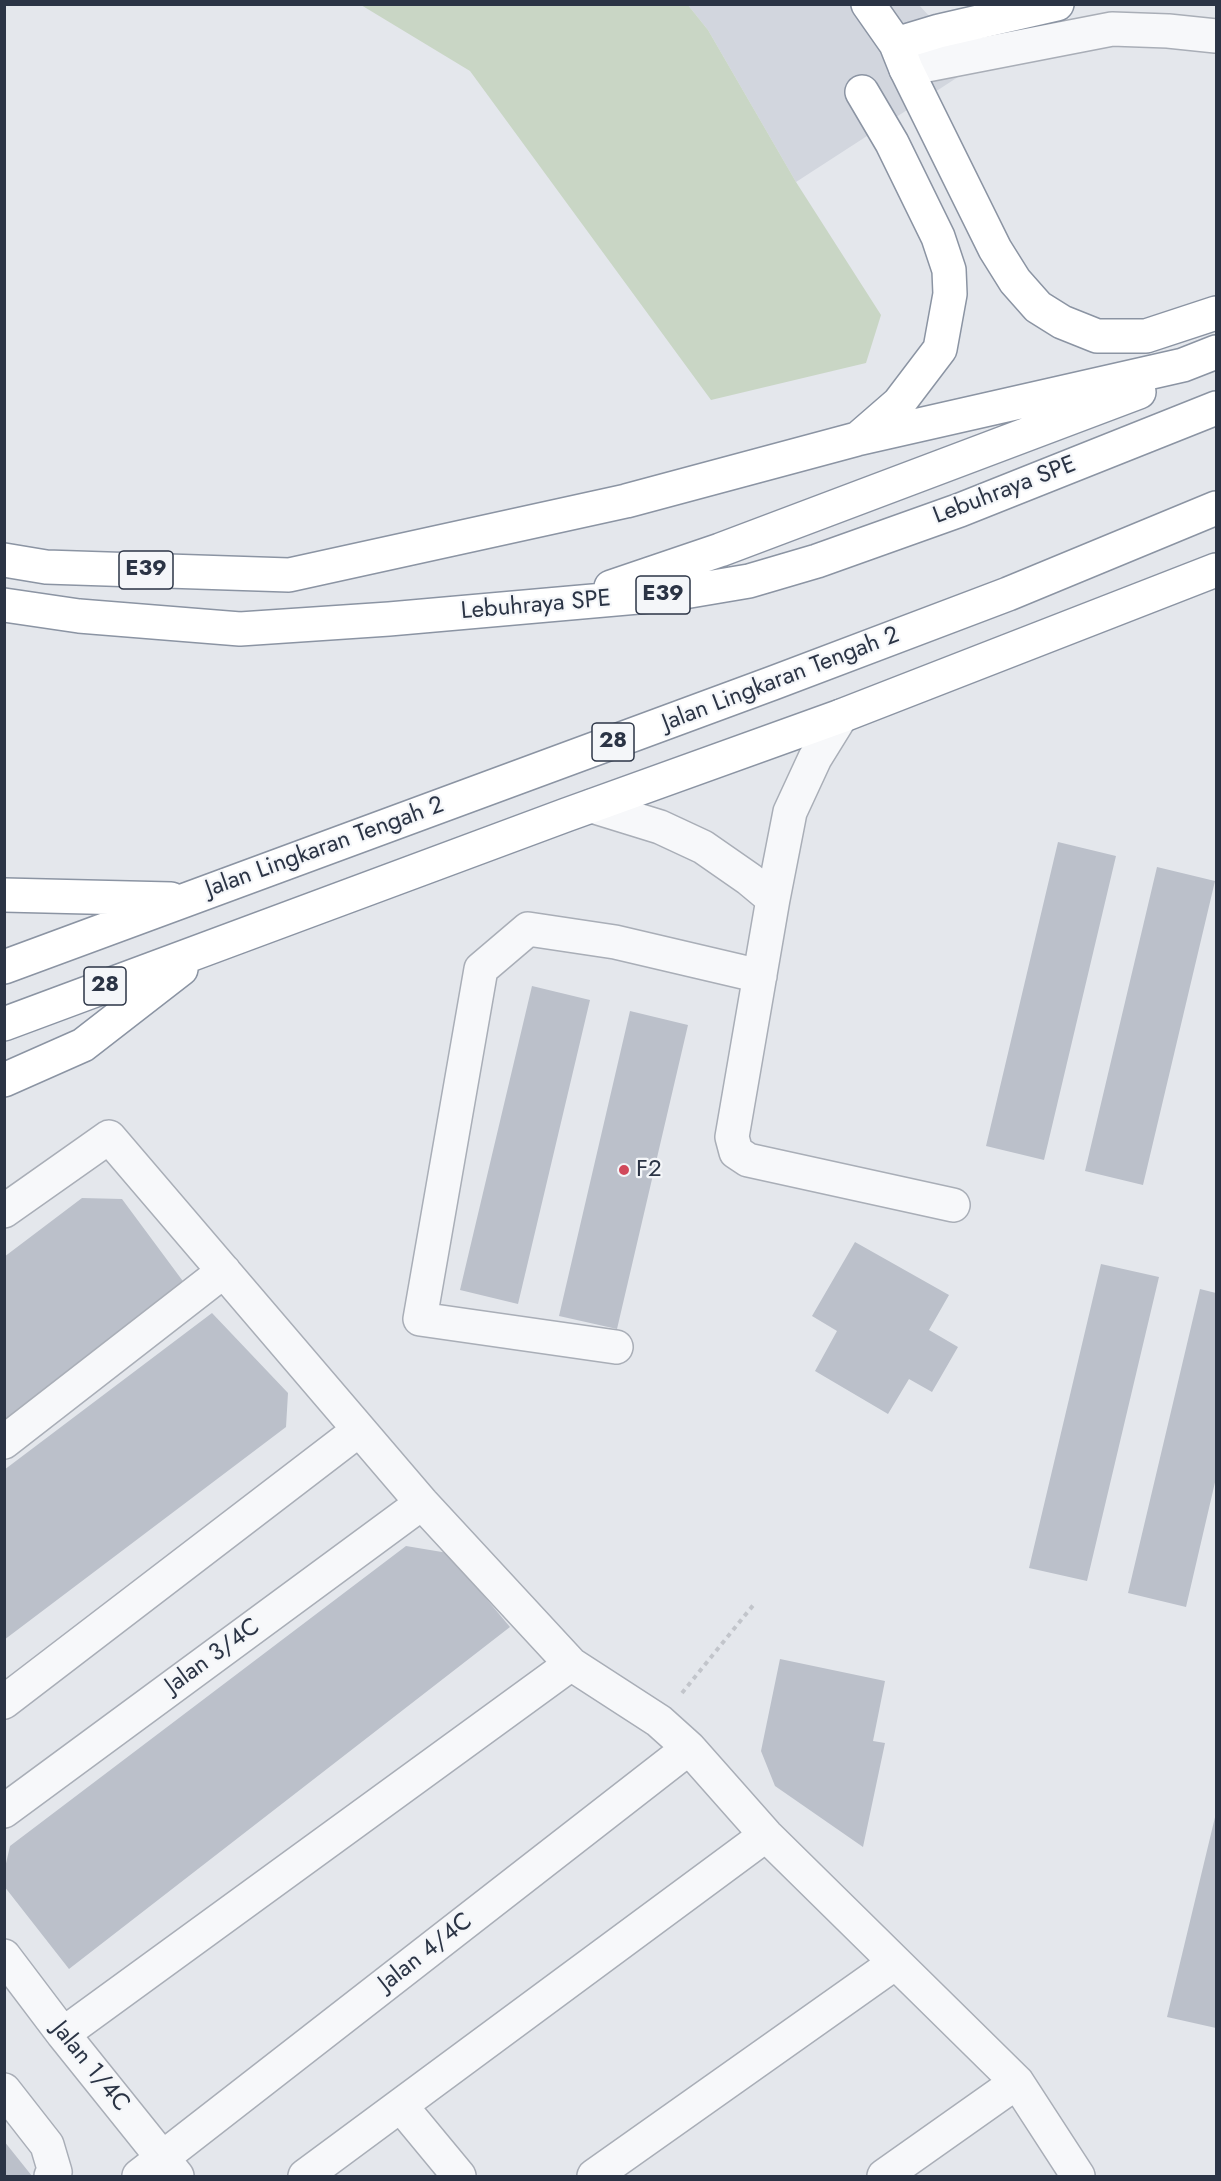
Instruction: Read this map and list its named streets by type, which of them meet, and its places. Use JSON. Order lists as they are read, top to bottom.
{
  "streets": {
    "highway": [
      "Lebuhraya SPE",
      "E39",
      "Jalan Lingkaran Tengah 2",
      "28"
    ],
    "street": ["Jalan 3/4C", "Jalan 4/4C", "Jalan 1/4C"]
  },
  "crossings": [
    ["Jalan 4/4C", "Jalan 1/4C"]
  ],
  "places": ["F2"]
}
